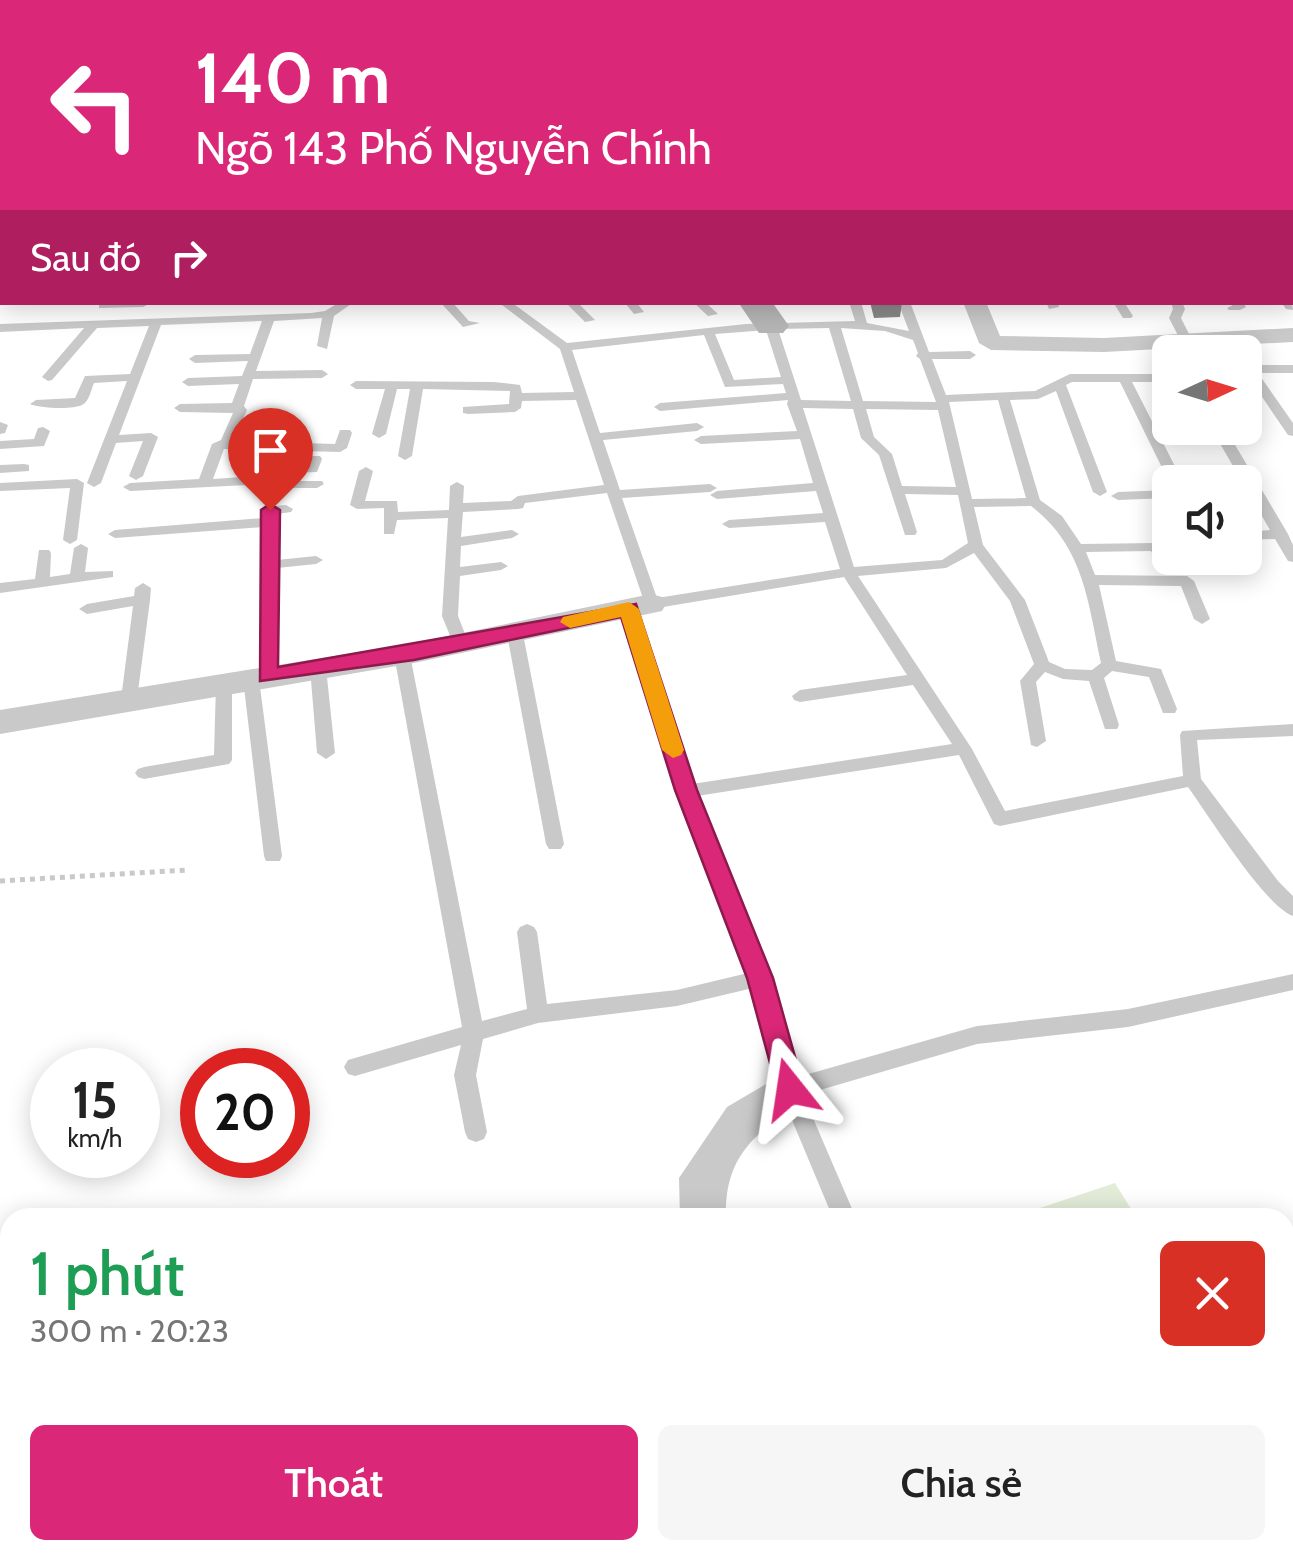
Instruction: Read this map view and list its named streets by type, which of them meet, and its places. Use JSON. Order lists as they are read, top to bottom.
{
  "north": "right",
  "page": {
    "turn": ["140 m", "Ngõ 143 Phố Nguyễn Chính"],
    "then": "Sau đó",
    "speed": "15 km/h",
    "limit": "20",
    "heading": ["1 phút", "300 m · 20:23"],
    "buttons": ["Thoát", "Chia sẻ"]
  }
}
